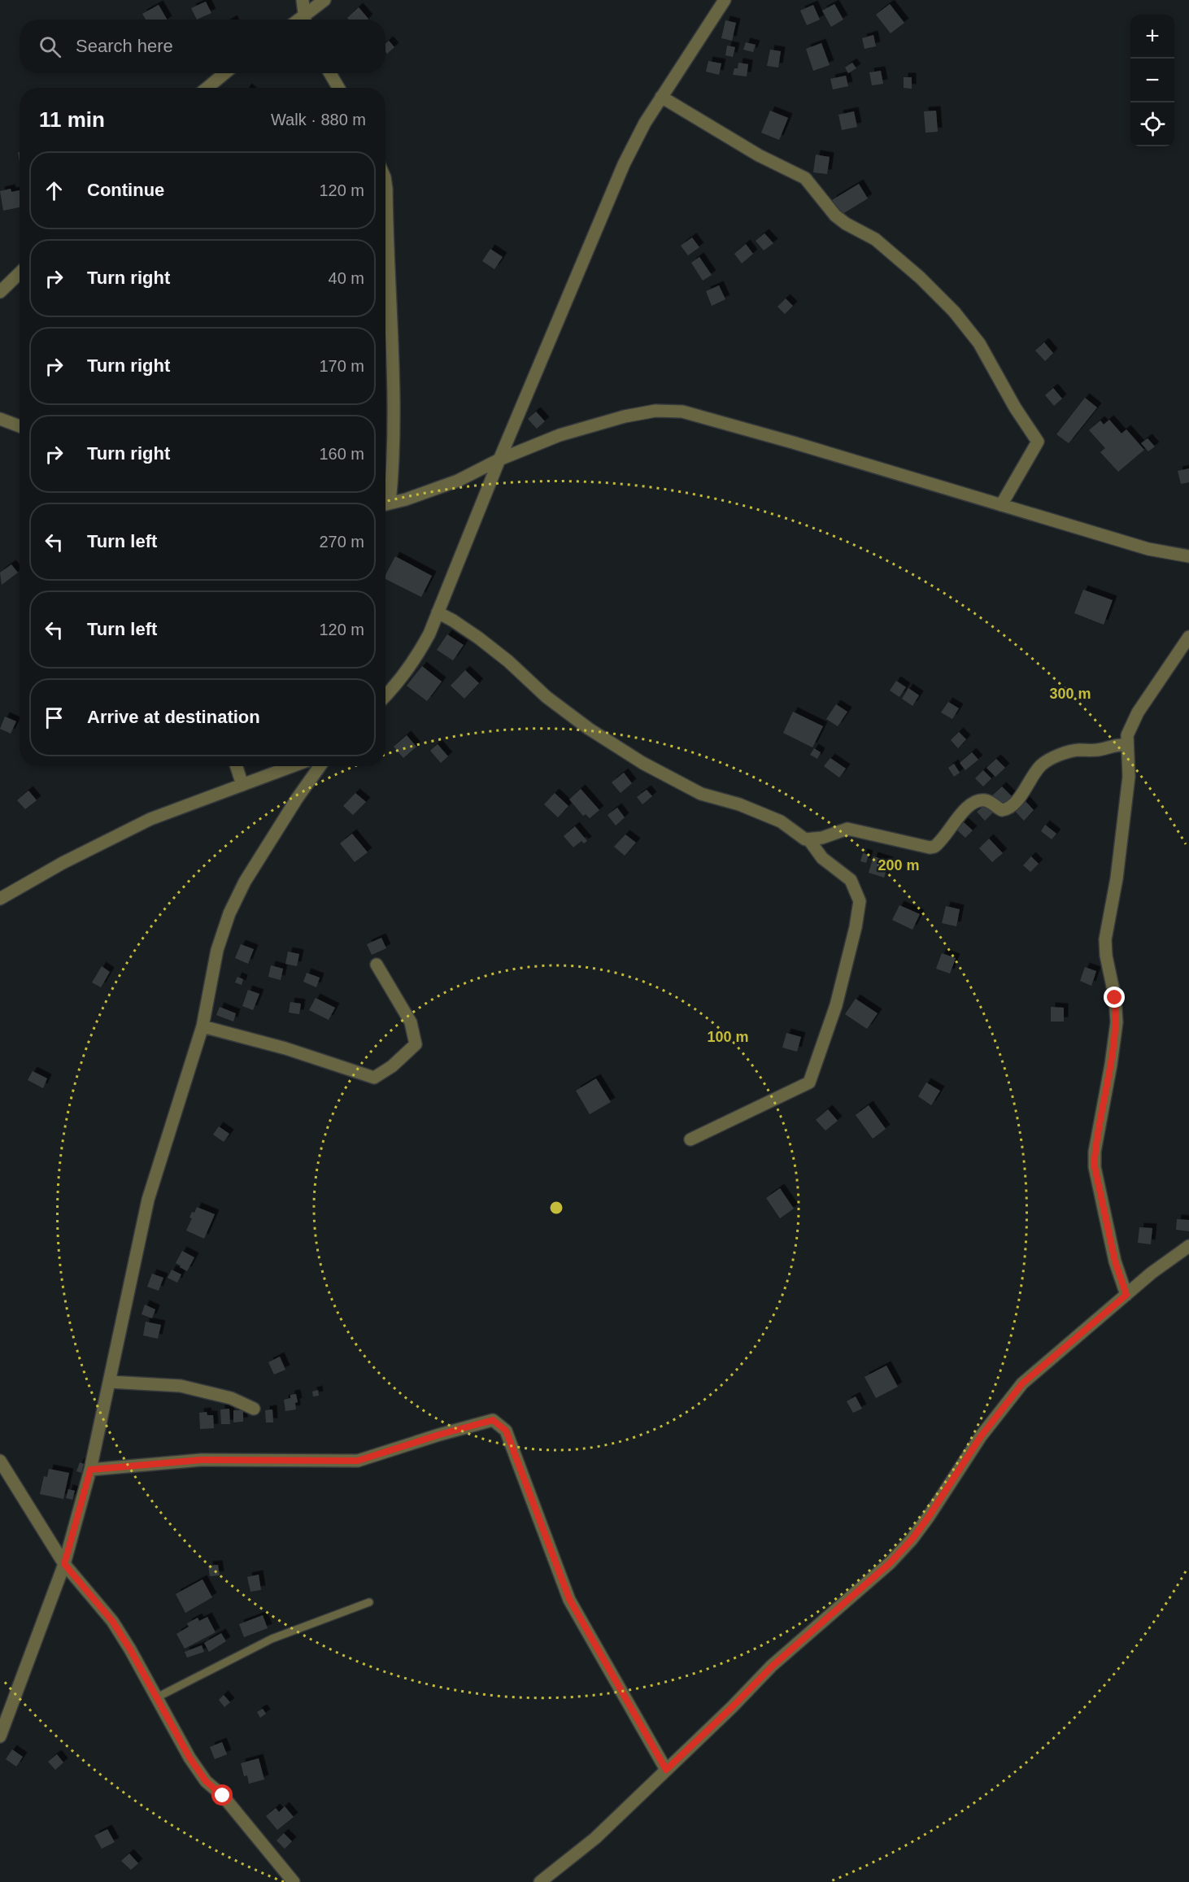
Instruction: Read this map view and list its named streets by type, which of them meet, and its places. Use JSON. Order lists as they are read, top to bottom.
{
  "page": {
    "map_buttons": ["+", "−"],
    "search": "Search here",
    "heading": ["11 min", "Walk · 880 m"],
    "list": [
      ["Continue", "120 m"],
      ["Turn right", "40 m"],
      ["Turn right", "170 m"],
      ["Turn right", "160 m"],
      ["Turn left", "270 m"],
      ["Turn left", "120 m"],
      "Arrive at destination"
    ]
  },
  "rings": ["300 m", "200 m", "100 m"]
}
